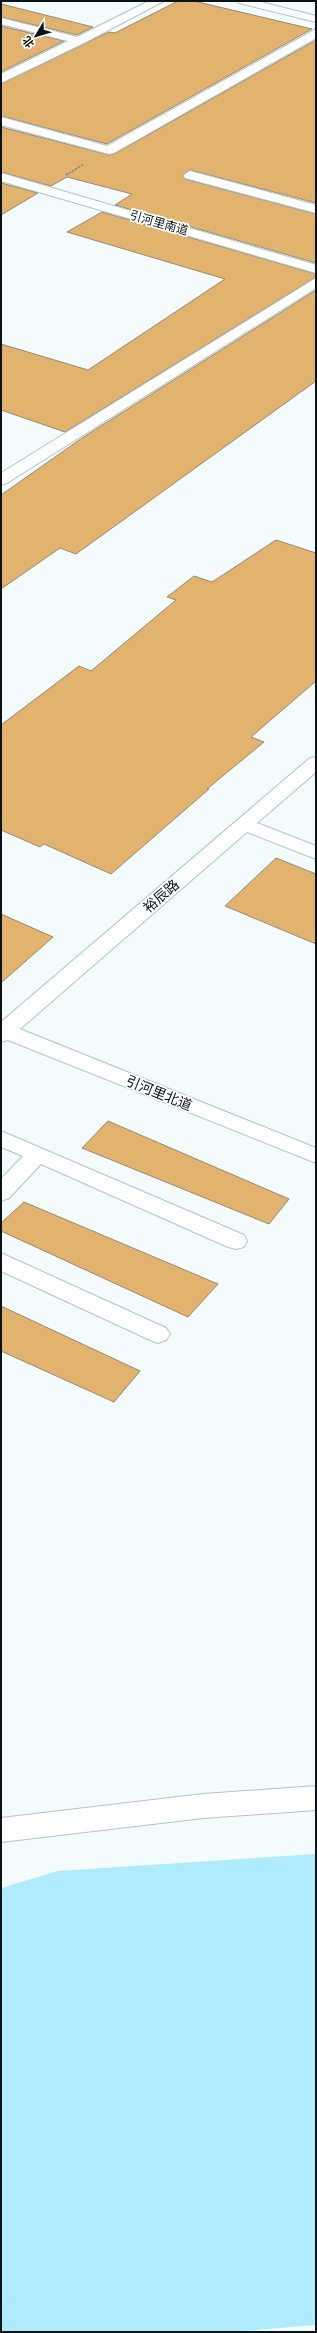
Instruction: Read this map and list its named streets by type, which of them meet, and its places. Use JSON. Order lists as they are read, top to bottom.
{
  "streets": {
    "street": ["引河里南道", "裕辰路", "引河里北道"]
  },
  "crossings": [
    ["裕辰路", "引河里北道"]
  ],
  "north": "bottom left"
}
